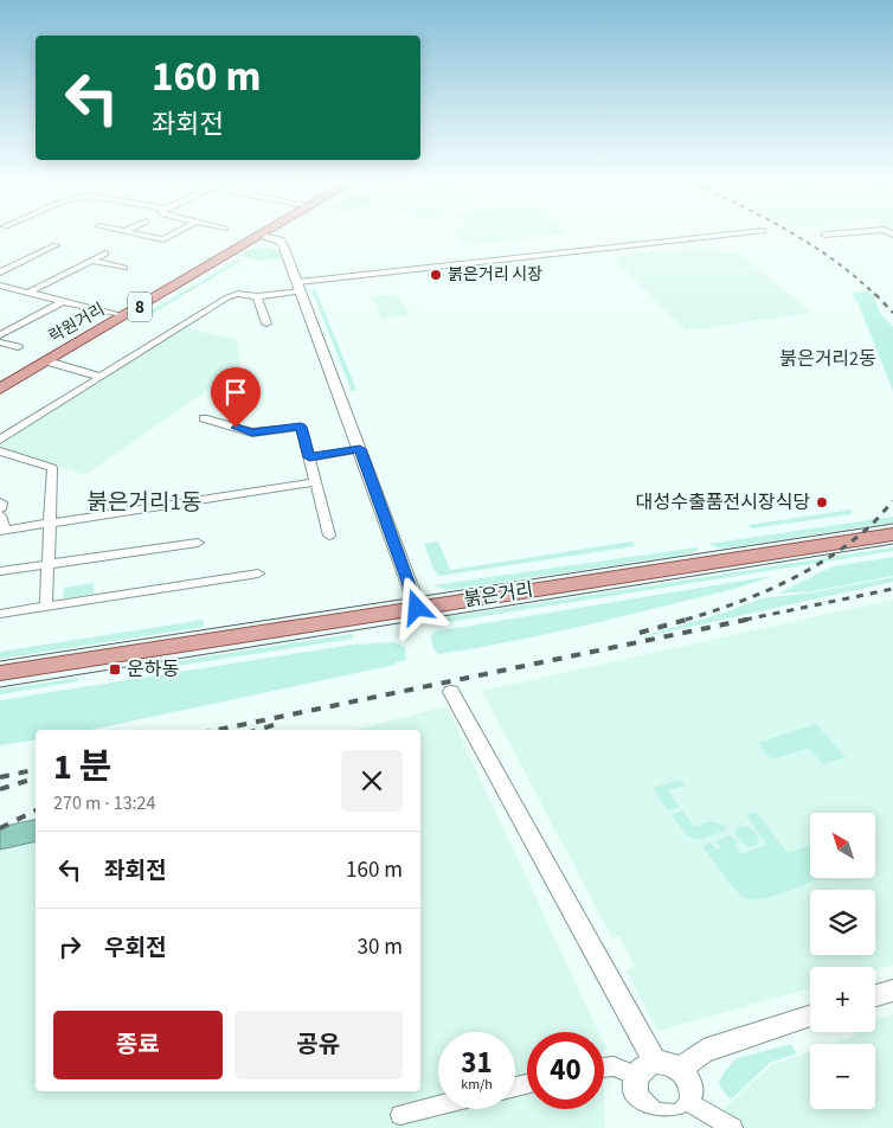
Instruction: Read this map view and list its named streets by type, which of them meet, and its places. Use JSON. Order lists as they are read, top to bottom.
{
  "streets": {
    "main road": ["8", "락원거리", "붉은거리"]
  },
  "districts": ["붉은거리2동", "붉은거리1동"],
  "places": {
    "other": ["붉은거리 시장", "대성수출품전시장식당"],
    "transit": ["운하동"]
  },
  "north": "top left",
  "page": {
    "turn": ["160 m", "좌회전"],
    "heading": ["1 분", "270 m · 13:24"],
    "map_buttons": ["+", "−"],
    "list": [
      {
        "name": "좌회전",
        "value": "160 m"
      },
      {
        "name": "우회전",
        "value": "30 m"
      }
    ],
    "buttons": ["종료", "공유"],
    "speed": "31 km/h",
    "limit": "40"
  }
}
